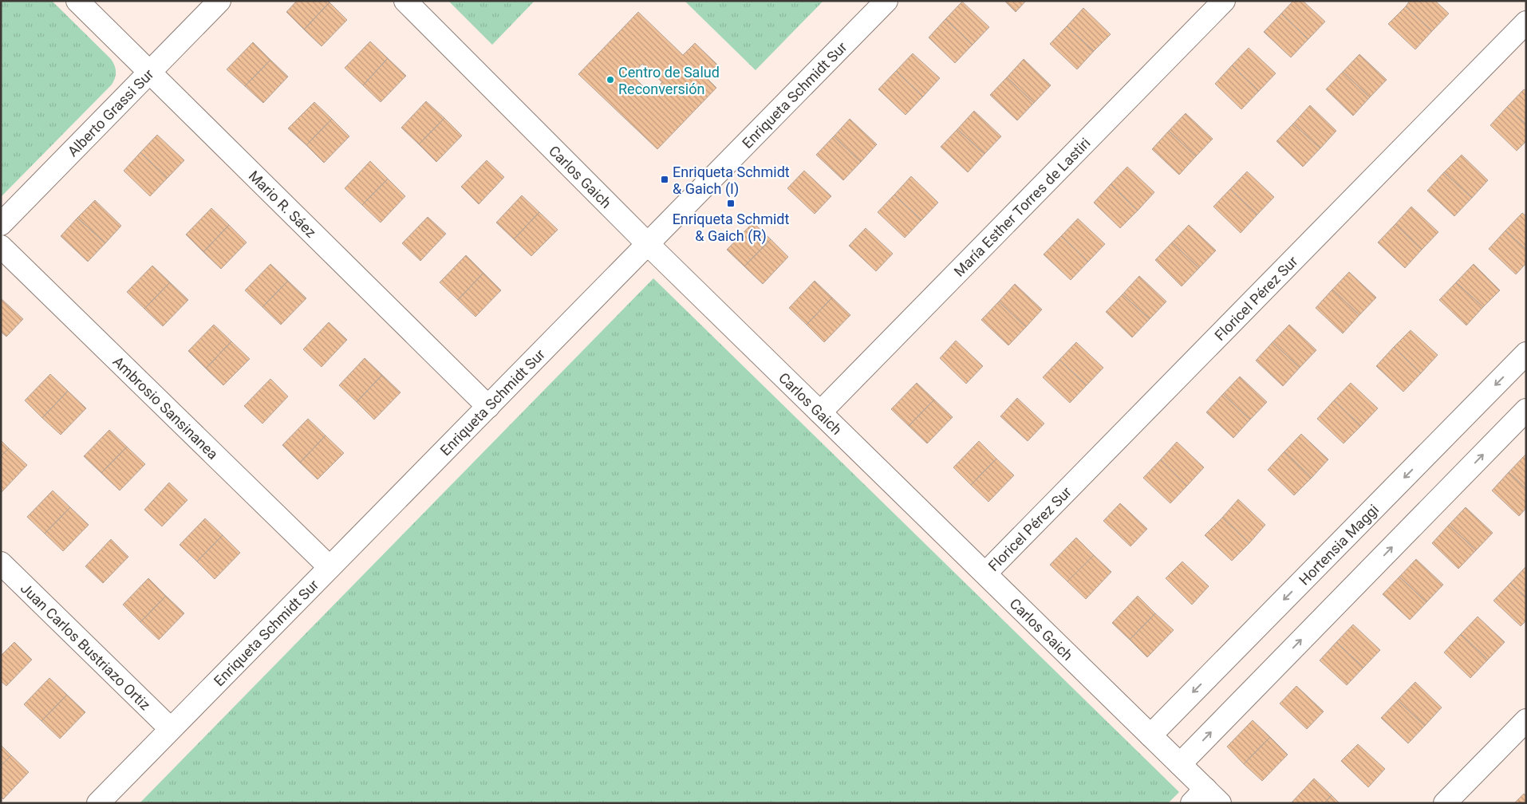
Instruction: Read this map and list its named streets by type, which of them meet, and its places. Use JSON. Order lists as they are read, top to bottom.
{
  "streets": {
    "street": [
      "Enriqueta Schmidt Sur",
      "Alberto Grassi Sur",
      "Carlos Gaich",
      "Mario R. Sáez",
      "María Esther Torres de Lastiri",
      "Floricel Pérez Sur",
      "Ambrosio Sansinanea",
      "Hortensia Maggi",
      "Juan Carlos Bustriazo Ortiz"
    ]
  },
  "crossings": [
    ["Enriqueta Schmidt Sur", "Carlos Gaich"],
    ["Enriqueta Schmidt Sur", "Mario R. Sáez"],
    ["Enriqueta Schmidt Sur", "Ambrosio Sansinanea"],
    ["Enriqueta Schmidt Sur", "Juan Carlos Bustriazo Ortiz"],
    ["Alberto Grassi Sur", "Mario R. Sáez"],
    ["Carlos Gaich", "María Esther Torres de Lastiri"],
    ["Carlos Gaich", "Floricel Pérez Sur"],
    ["Carlos Gaich", "Hortensia Maggi"]
  ],
  "places": {
    "other": ["Centro de Salud Reconversión"],
    "transit": ["Enriqueta Schmidt & Gaich (I)", "Enriqueta Schmidt & Gaich (R)"]
  }
}
